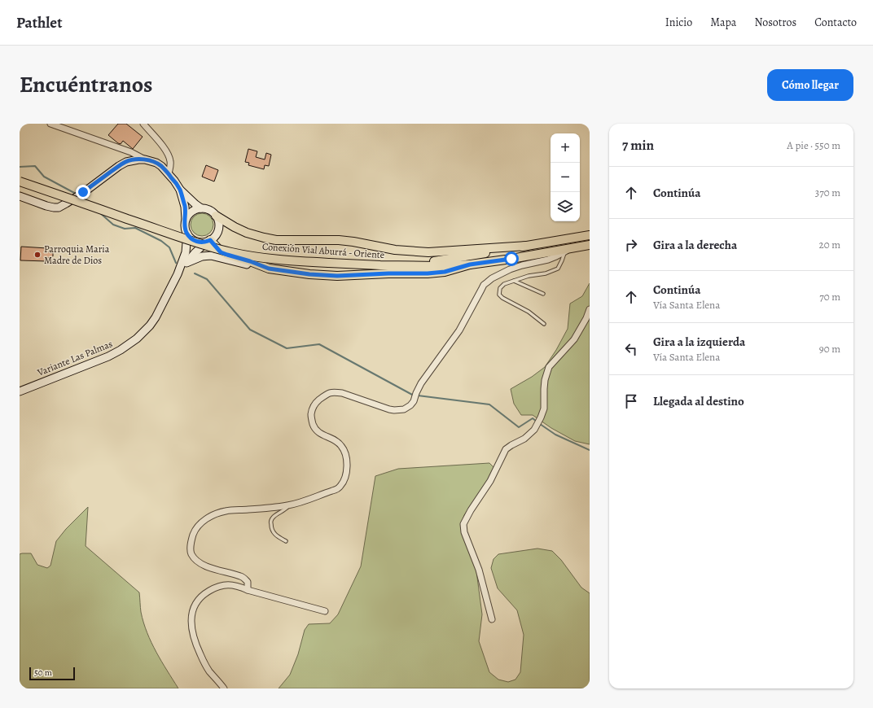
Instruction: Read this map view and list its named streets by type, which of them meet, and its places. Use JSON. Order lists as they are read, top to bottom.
{
  "streets": {
    "main road": ["Conexión Vial Aburrá - Oriente", "Variante Las Palmas"]
  },
  "places": ["Parroquia Maria Madre de Dios"],
  "scale_bar": "50 m",
  "page": {
    "header": "Pathlet",
    "nav": [
      "Inicio",
      "Mapa",
      "Nosotros",
      "Contacto"
    ],
    "title": "Encuéntranos",
    "buttons": "Cómo llegar",
    "heading": ["7 min", "A pie · 550 m"],
    "map_buttons": ["+", "−"],
    "list": [
      ["Continúa", "370 m"],
      ["Gira a la derecha", "20 m"],
      ["Continúa", "Vía Santa Elena", "70 m"],
      ["Gira a la izquierda", "Vía Santa Elena", "90 m"],
      "Llegada al destino"
    ],
    "scale": "50 m"
  }
}
